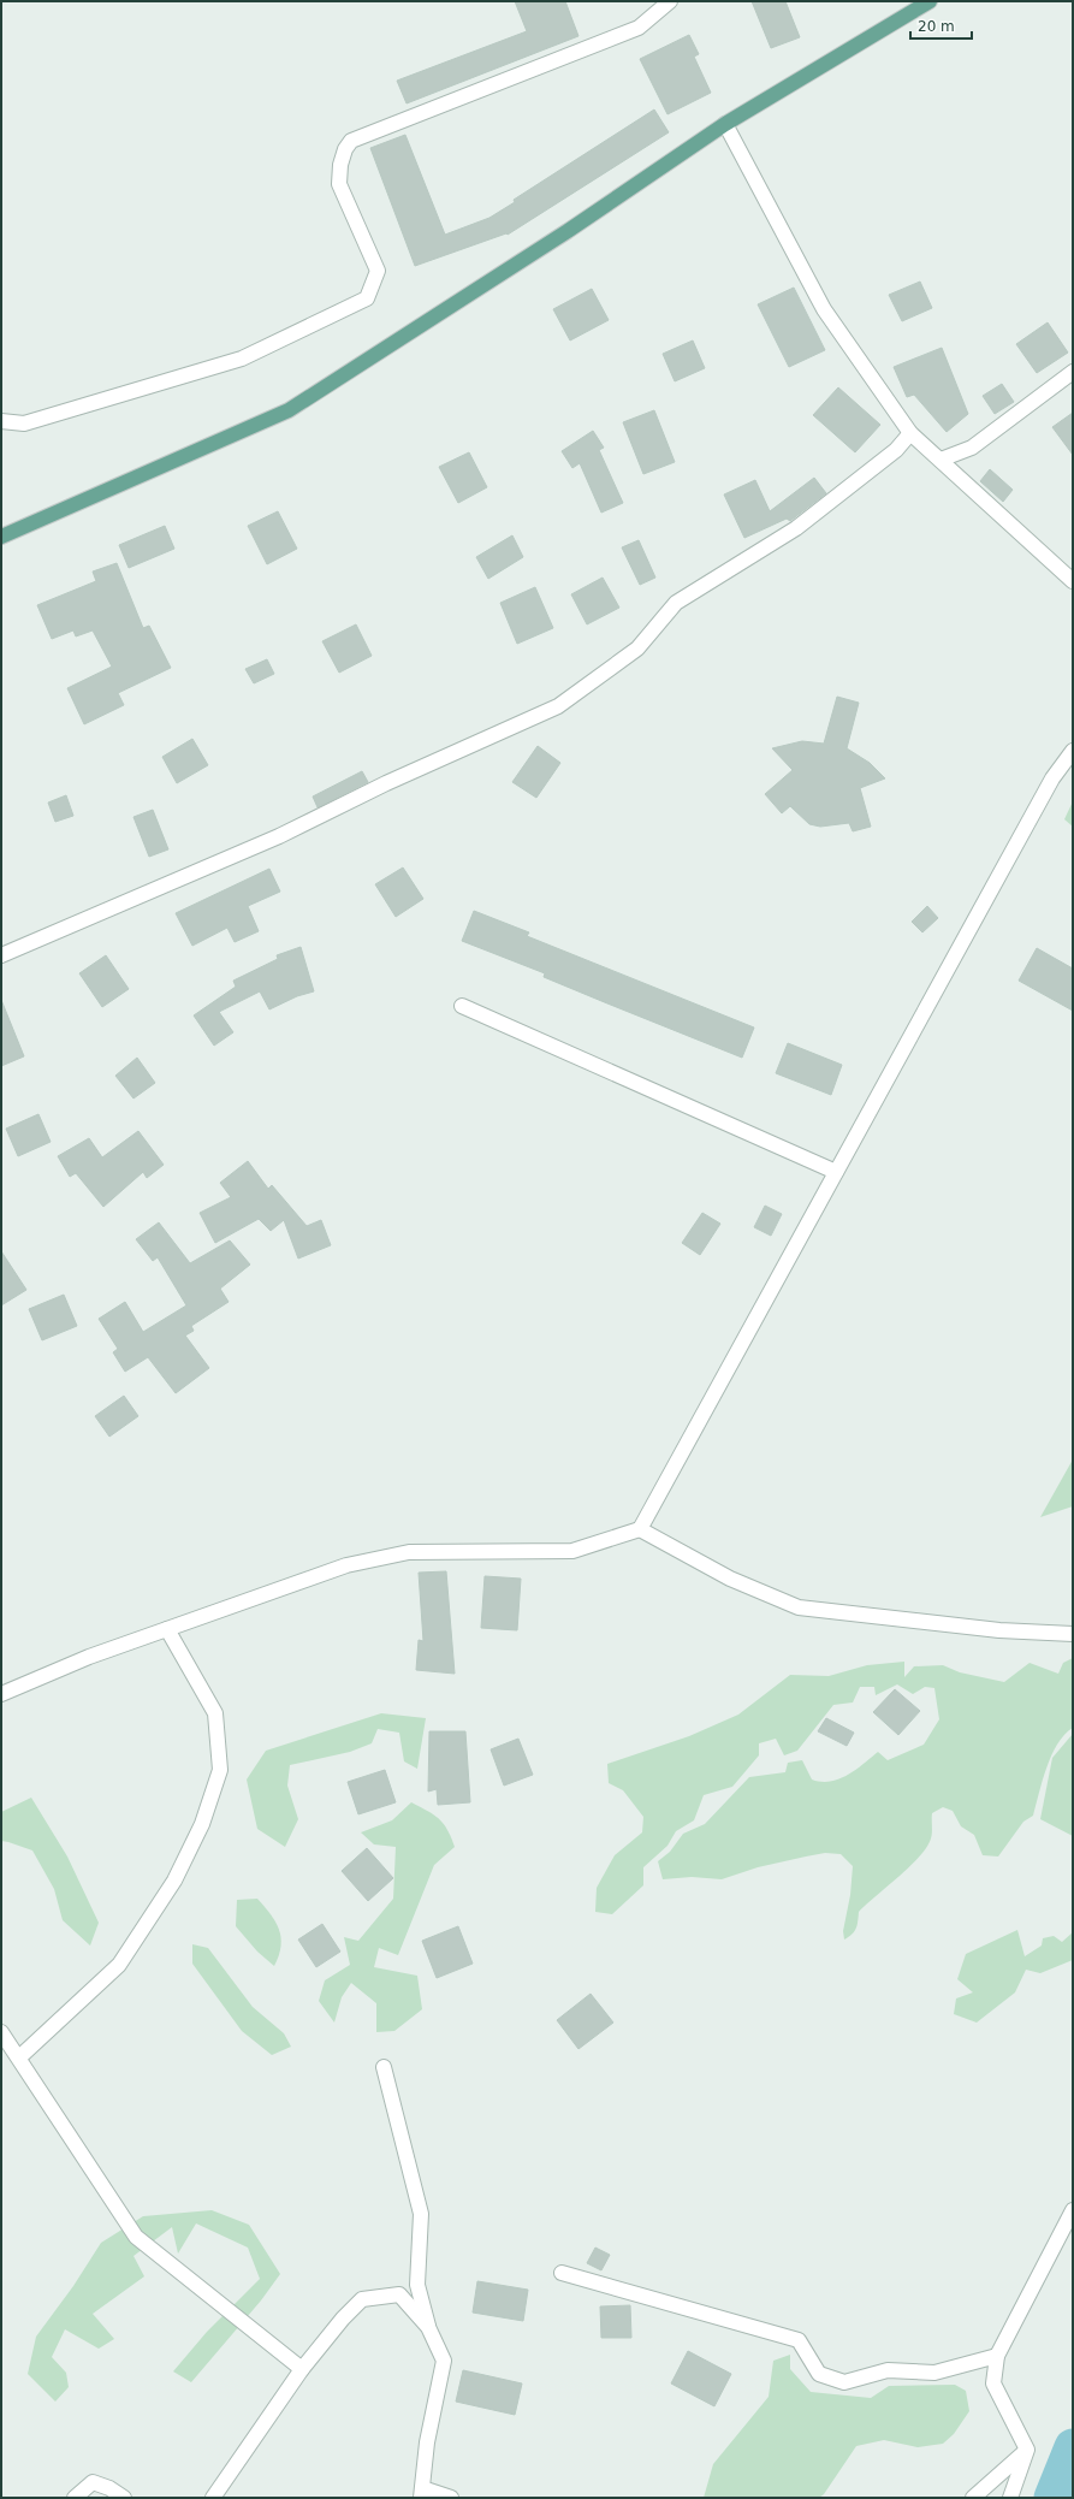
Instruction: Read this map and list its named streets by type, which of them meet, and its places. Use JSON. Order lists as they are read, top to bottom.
{
  "scale_bar": "20 m"
}
